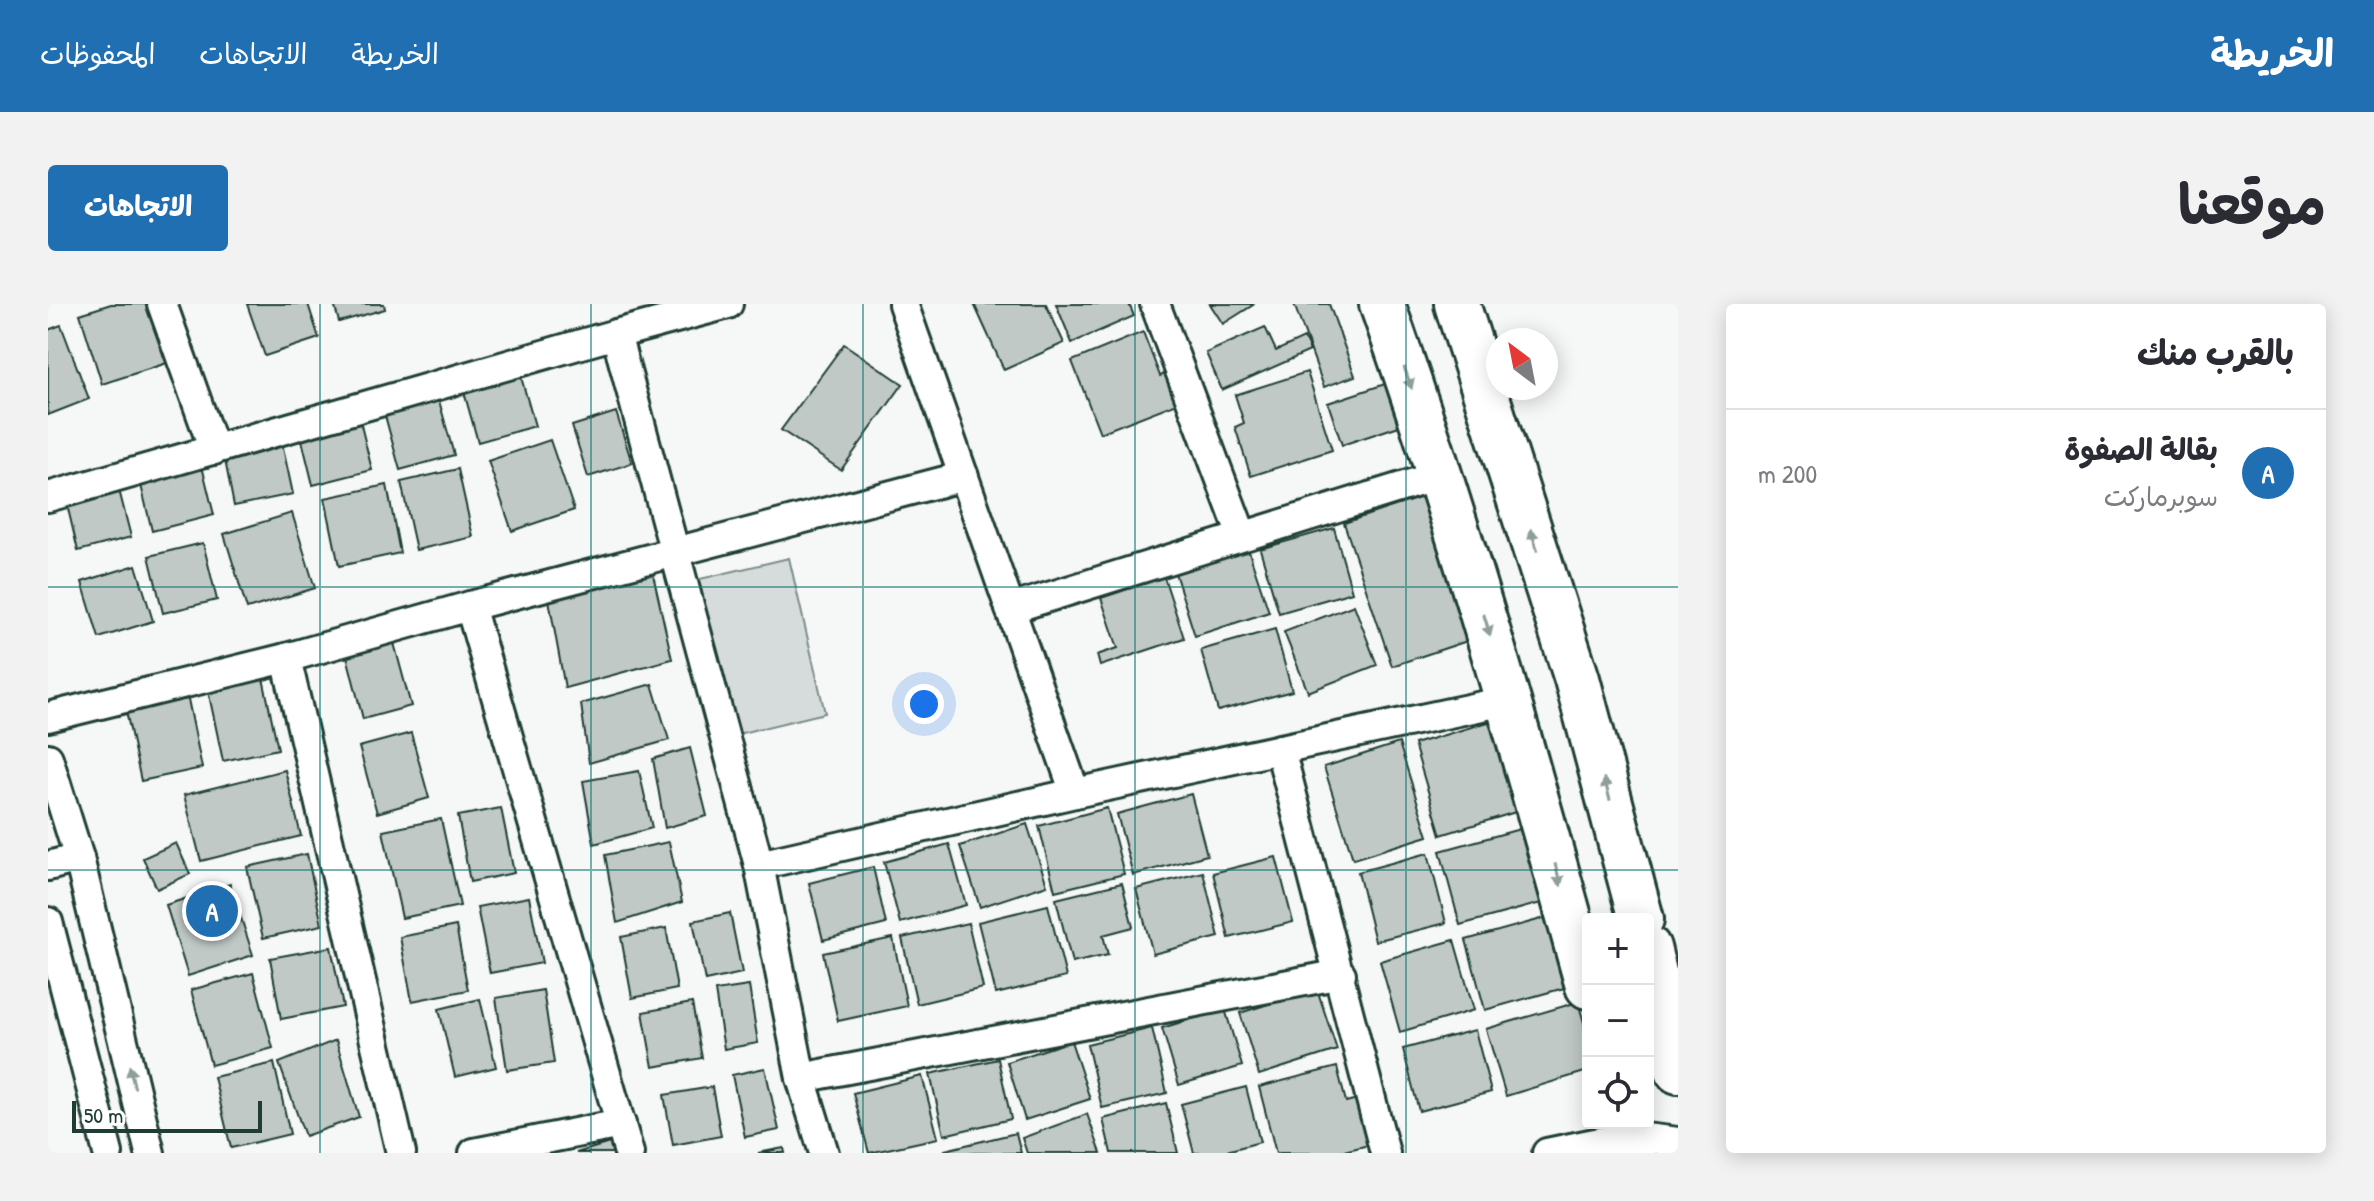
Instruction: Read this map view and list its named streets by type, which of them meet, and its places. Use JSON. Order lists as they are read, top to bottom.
{
  "scale_bar": "50 m",
  "north": "top left",
  "page": {
    "header": "الخريطة",
    "nav": ["الخريطة", "الاتجاهات", "المحفوظات"],
    "title": "موقعنا",
    "buttons": "الاتجاهات",
    "heading": "بالقرب منك",
    "list": [
      {
        "mark": "A",
        "name": "بقالة الصفوة",
        "note": "سوبرماركت",
        "value": "200 m"
      }
    ],
    "pins": "A",
    "map_buttons": ["+", "−"],
    "scale": "50 m"
  }
}
